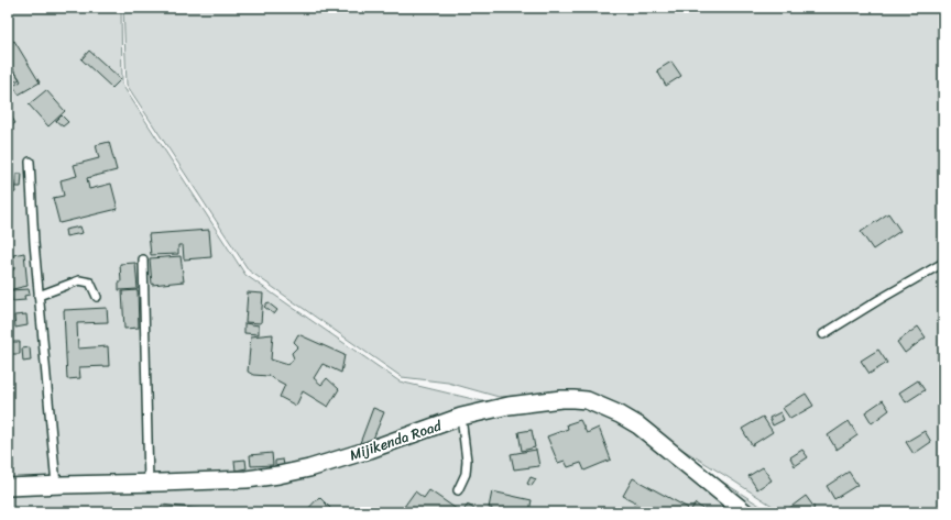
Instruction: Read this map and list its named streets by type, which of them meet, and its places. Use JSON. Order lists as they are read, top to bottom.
{
  "streets": {
    "street": ["Mijikenda Road"]
  }
}
